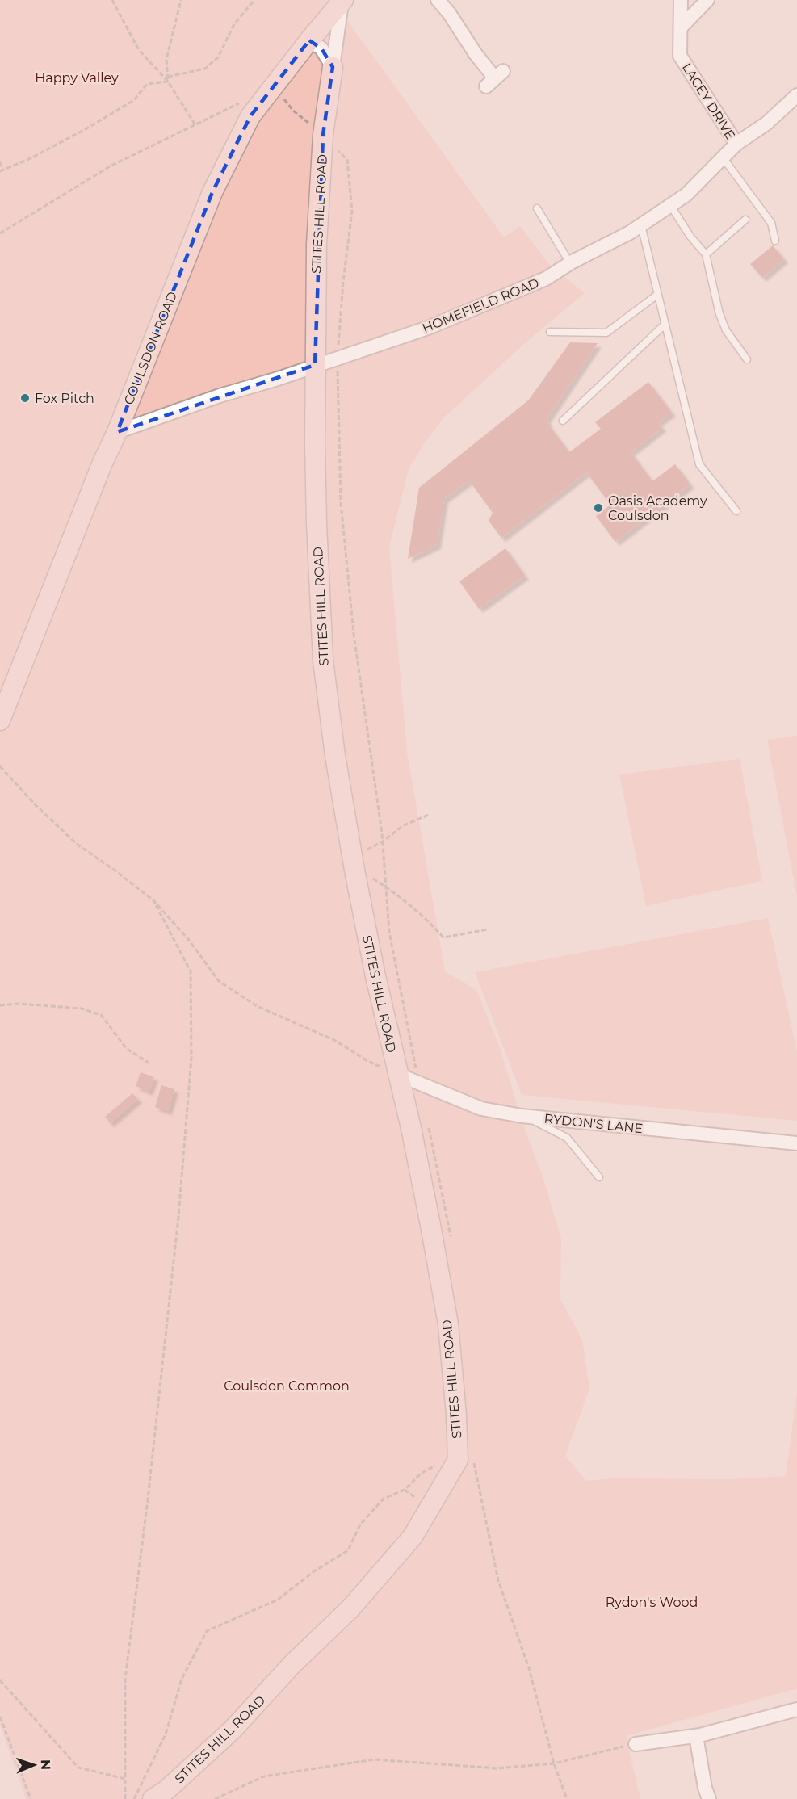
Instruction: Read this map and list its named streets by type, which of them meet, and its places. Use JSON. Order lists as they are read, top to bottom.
{
  "streets": {
    "street": [
      "LACEY DRIVE",
      "STITES HILL ROAD",
      "HOMEFIELD ROAD",
      "COULSDON ROAD",
      "RYDON'S LANE"
    ]
  },
  "crossings": [
    ["LACEY DRIVE", "HOMEFIELD ROAD"],
    ["STITES HILL ROAD", "HOMEFIELD ROAD"],
    ["STITES HILL ROAD", "COULSDON ROAD"],
    ["STITES HILL ROAD", "RYDON'S LANE"],
    ["HOMEFIELD ROAD", "COULSDON ROAD"]
  ],
  "parks": ["Happy Valley", "Coulsdon Common", "Rydon's Wood"],
  "places": ["Fox Pitch", "Oasis Academy Coulsdon"],
  "north": "right"
}
